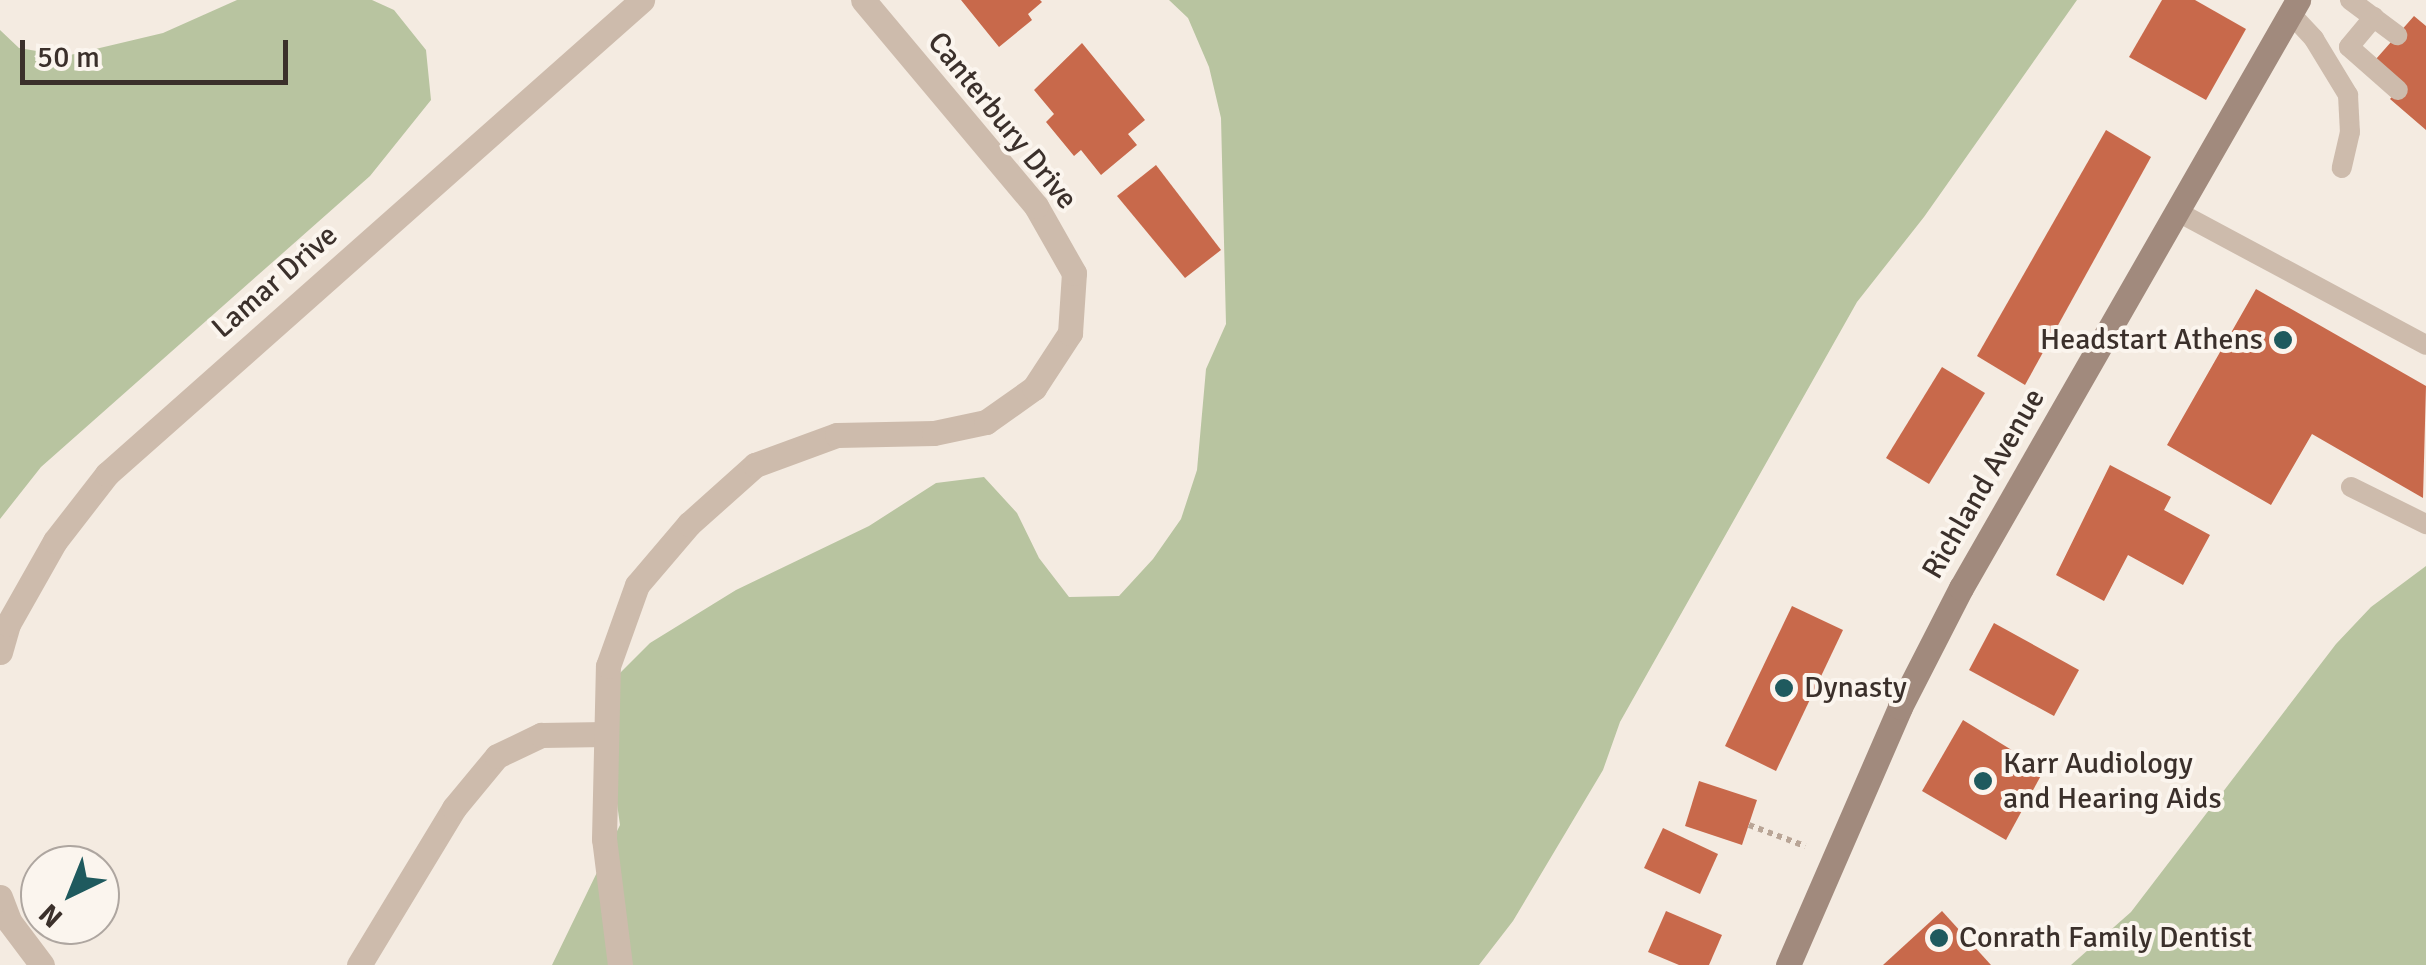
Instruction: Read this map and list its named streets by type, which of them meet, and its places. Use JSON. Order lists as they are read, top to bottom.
{
  "streets": {
    "main road": ["Richland Avenue"],
    "street": ["Canterbury Drive", "Lamar Drive"]
  },
  "places": [
    "Headstart Athens",
    "Dynasty",
    "Karr Audiology and Hearing Aids",
    "Conrath Family Dentist"
  ],
  "scale_bar": "50 m",
  "north": "bottom left"
}
